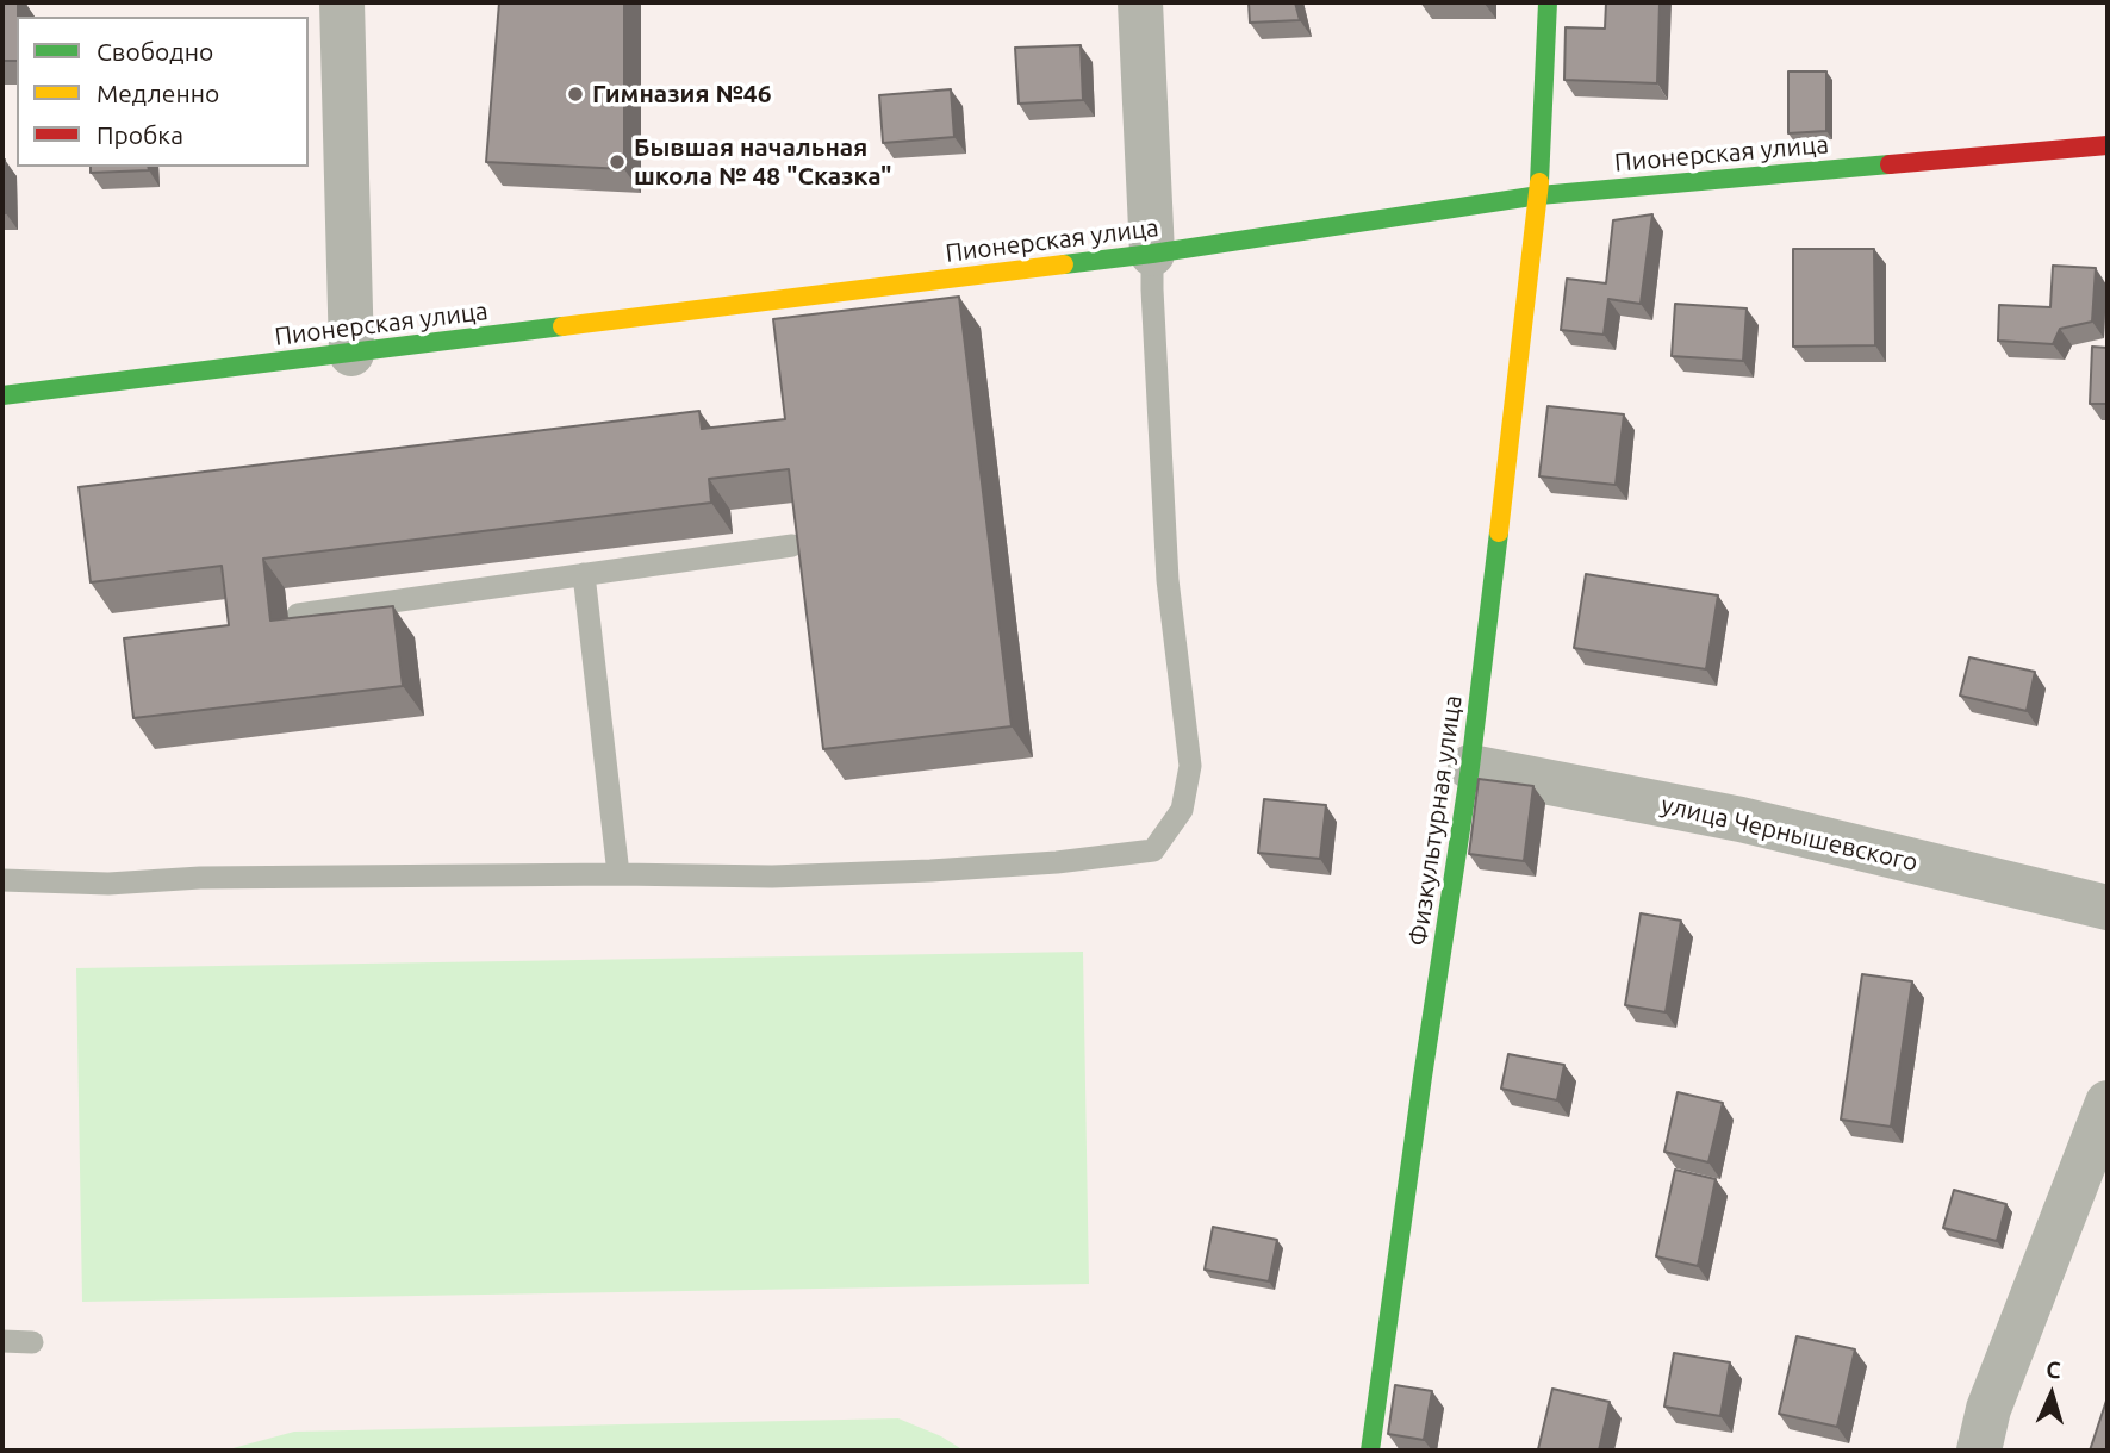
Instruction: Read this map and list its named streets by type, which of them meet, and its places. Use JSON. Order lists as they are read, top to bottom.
{
  "streets": {
    "street": ["Пионерская улица", "Физкультурная улица", "улица Чернышевского"]
  },
  "crossings": [
    ["Пионерская улица", "Физкультурная улица"],
    ["Физкультурная улица", "улица Чернышевского"]
  ],
  "places": ["Гимназия №46", "Бывшая начальная школа № 48 \"Сказка\""],
  "legend": ["Свободно", "Медленно", "Пробка"],
  "north": "top"
}
